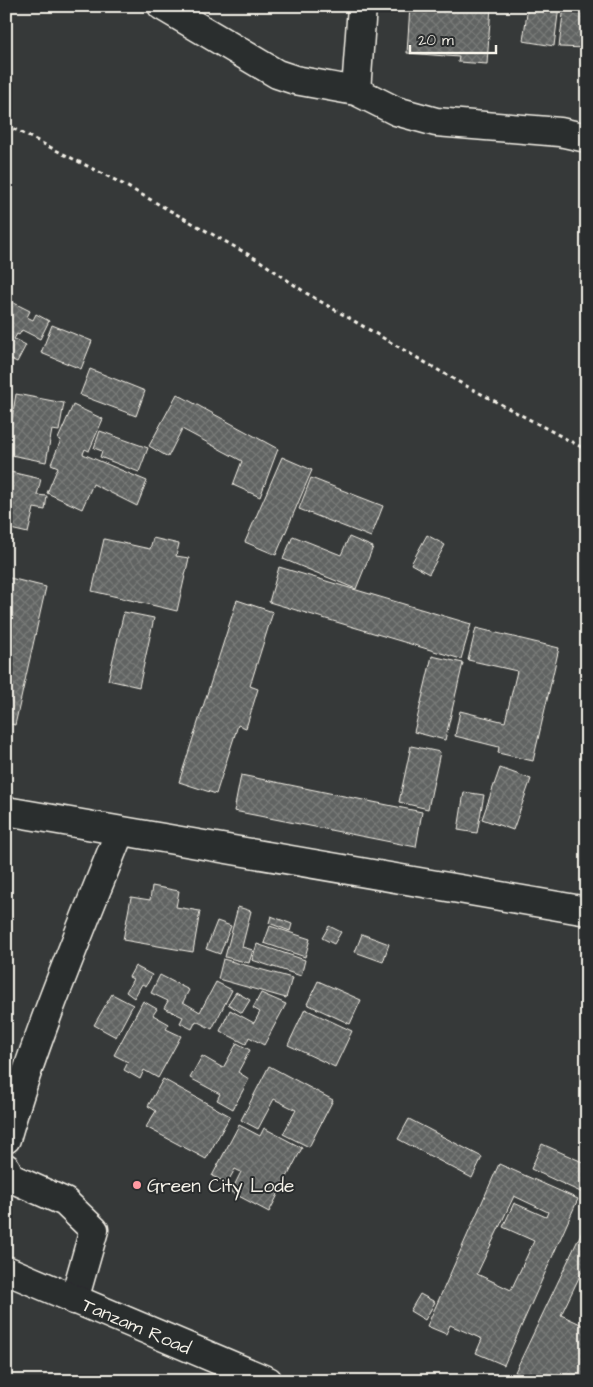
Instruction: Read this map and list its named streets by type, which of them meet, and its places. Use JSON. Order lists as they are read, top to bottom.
{
  "streets": {
    "main road": ["Tanzam Road"]
  },
  "places": ["Green City Lode"],
  "scale_bar": "20 m"
}
